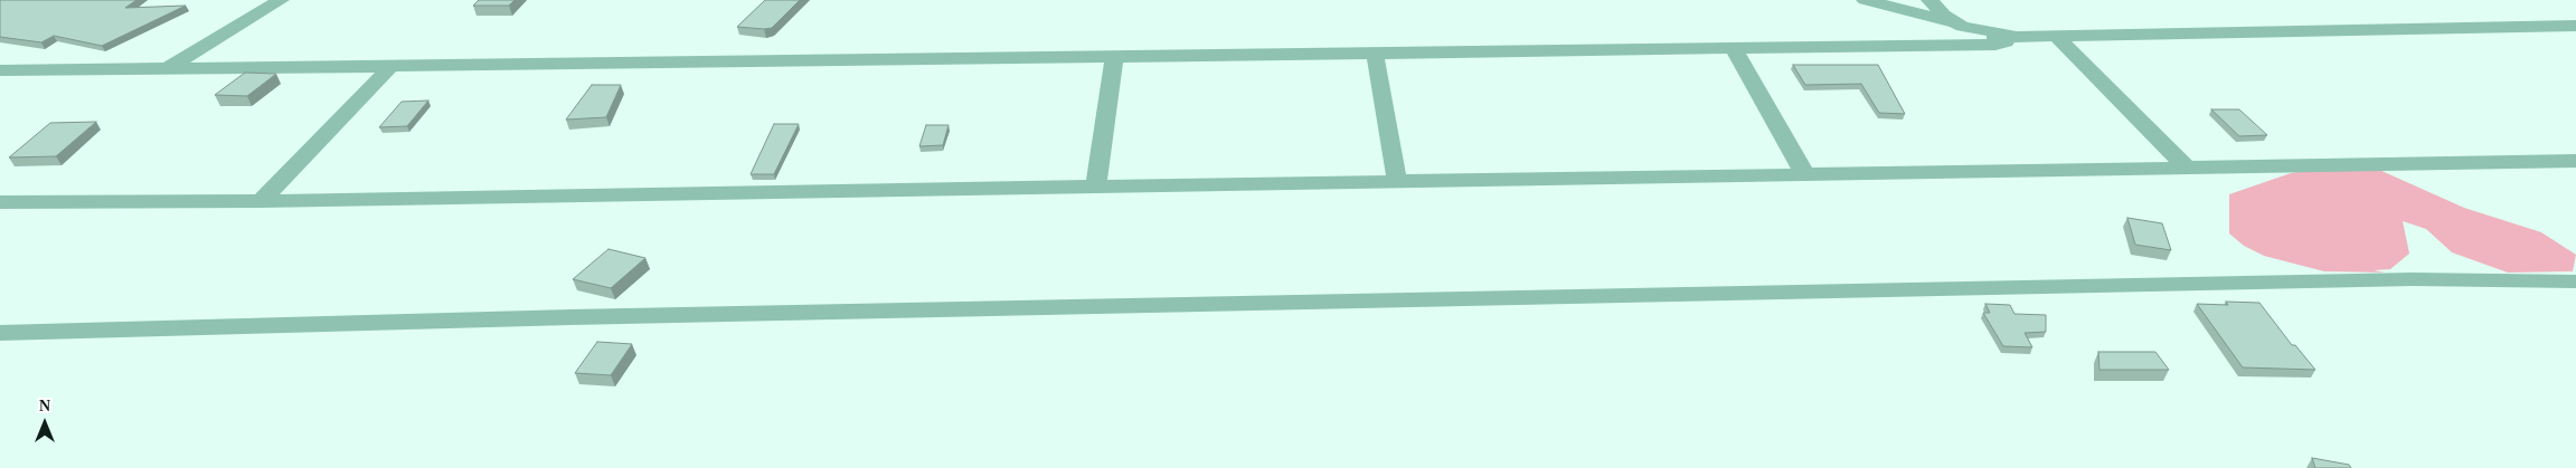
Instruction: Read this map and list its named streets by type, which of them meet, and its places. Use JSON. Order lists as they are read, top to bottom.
{
  "north": "top"
}
